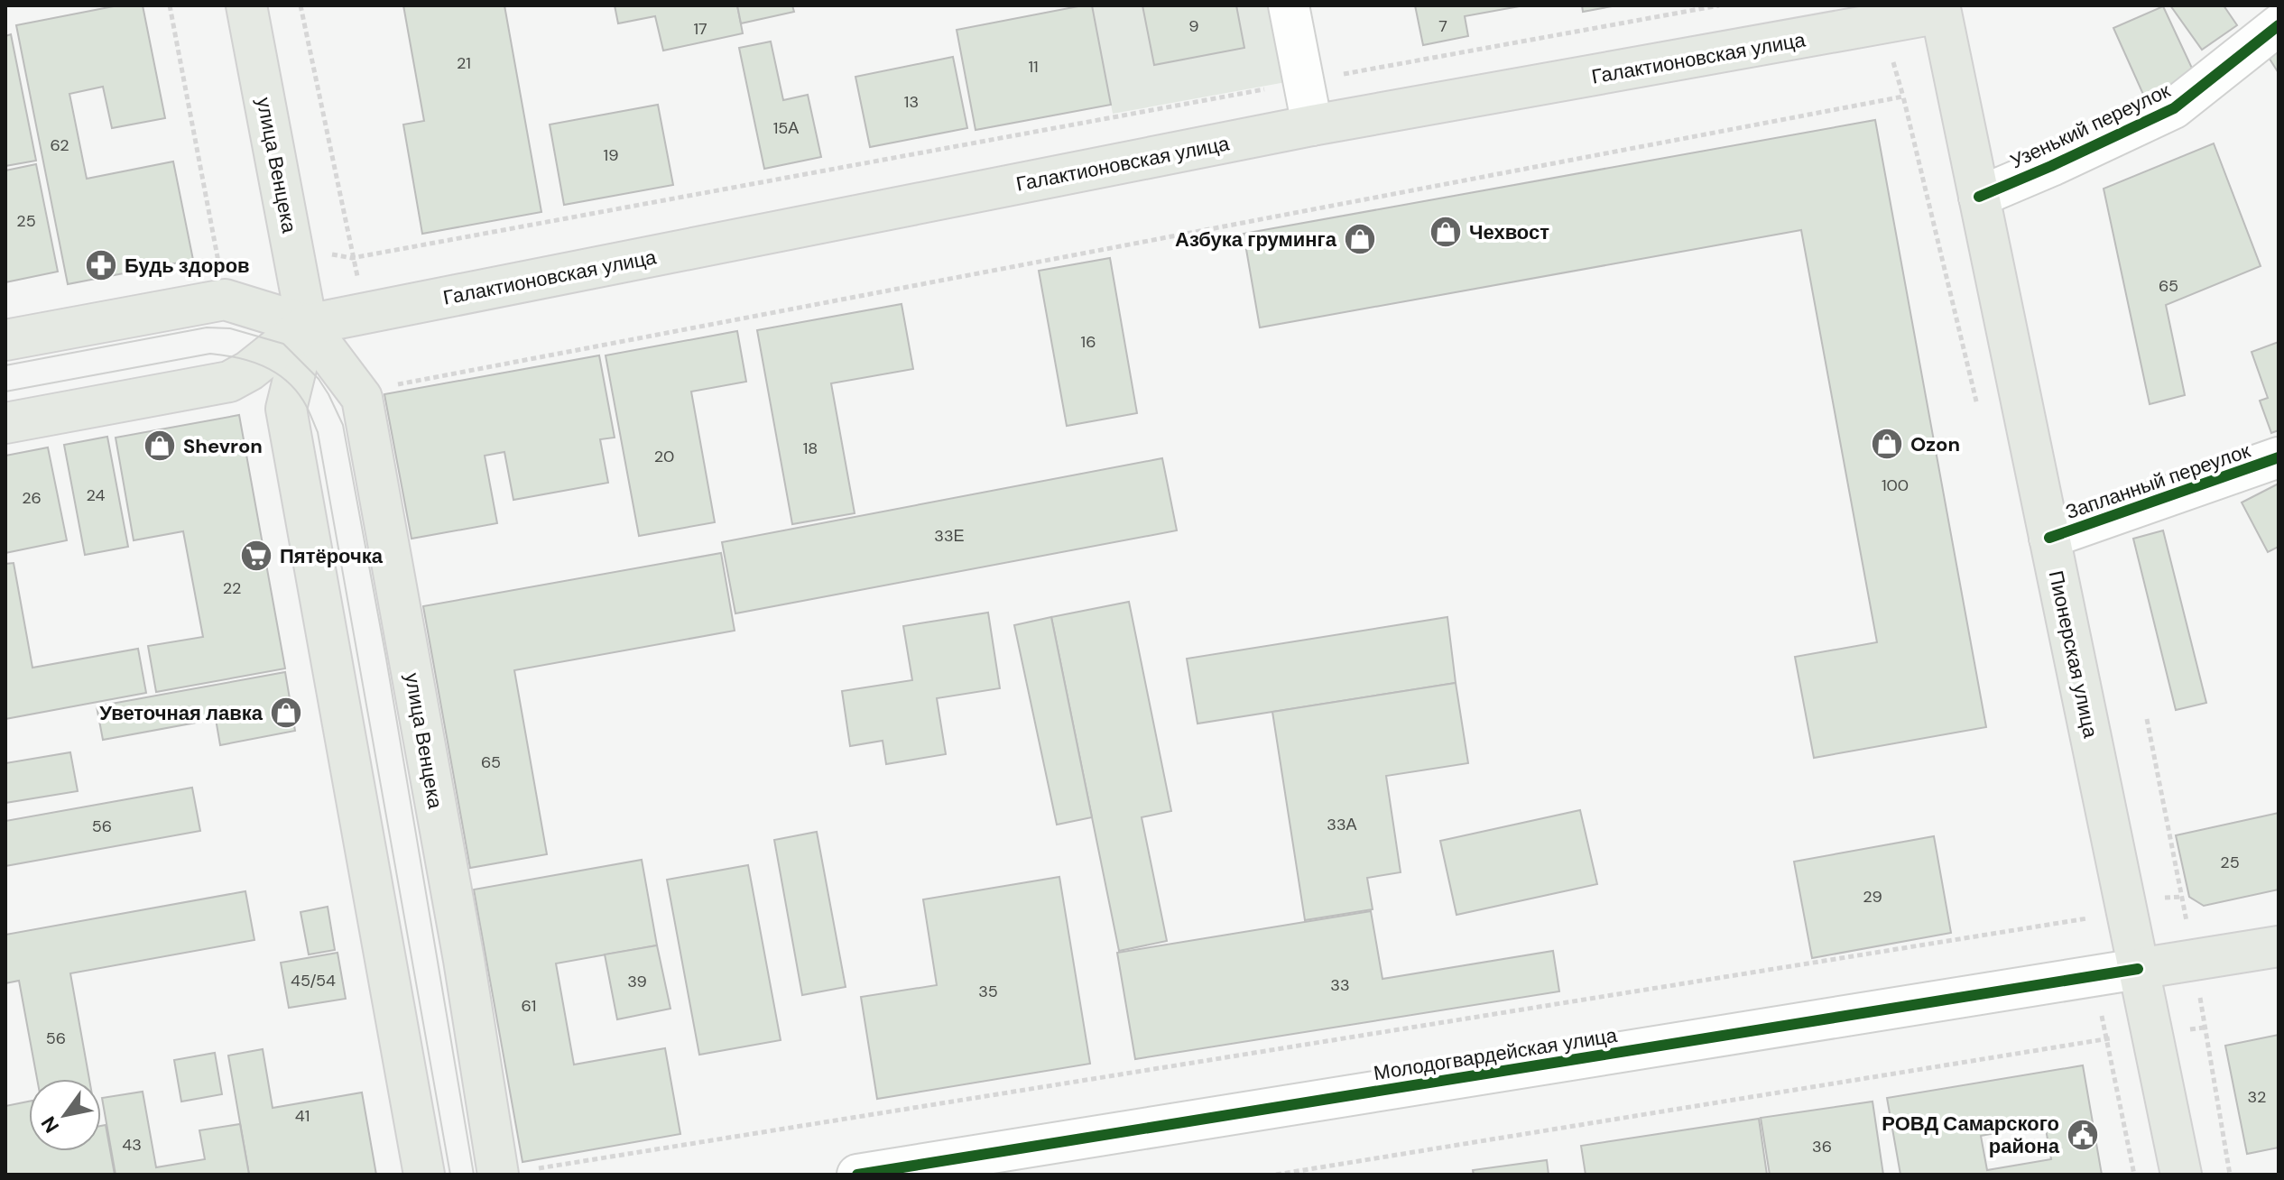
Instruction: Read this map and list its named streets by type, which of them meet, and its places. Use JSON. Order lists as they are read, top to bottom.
{
  "streets": {
    "main road": [
      "Галактионовская улица",
      "улица Венцека",
      "Пионерская улица",
      "Молодогвардейская улица"
    ],
    "street": ["Узенький переулок", "Запланный переулок"]
  },
  "crossings": [
    ["Галактионовская улица", "улица Венцека"],
    ["Галактионовская улица", "Пионерская улица"],
    ["Узенький переулок", "Пионерская улица"],
    ["Запланный переулок", "Пионерская улица"],
    ["Пионерская улица", "Молодогвардейская улица"]
  ],
  "places": {
    "shop": [
      "Чехвост",
      "Азбука груминга",
      "Ozon",
      "Shevron",
      "Уветочная лавка"
    ],
    "pharmacy": ["Будь здоров"],
    "supermarket": ["Пятёрочка"],
    "public building": ["РОВД Самарского района"]
  },
  "house_numbers": [
    "9",
    "7",
    "17",
    "21",
    "11",
    "13",
    "15А",
    "62",
    "19",
    "25",
    "65",
    "16",
    "18",
    "20",
    "100",
    "24",
    "26",
    "33Е",
    "22",
    "65",
    "33А",
    "56",
    "25",
    "29",
    "45/54",
    "39",
    "33",
    "35",
    "61",
    "56",
    "32",
    "41",
    "43",
    "36"
  ],
  "north": "bottom left"
}
